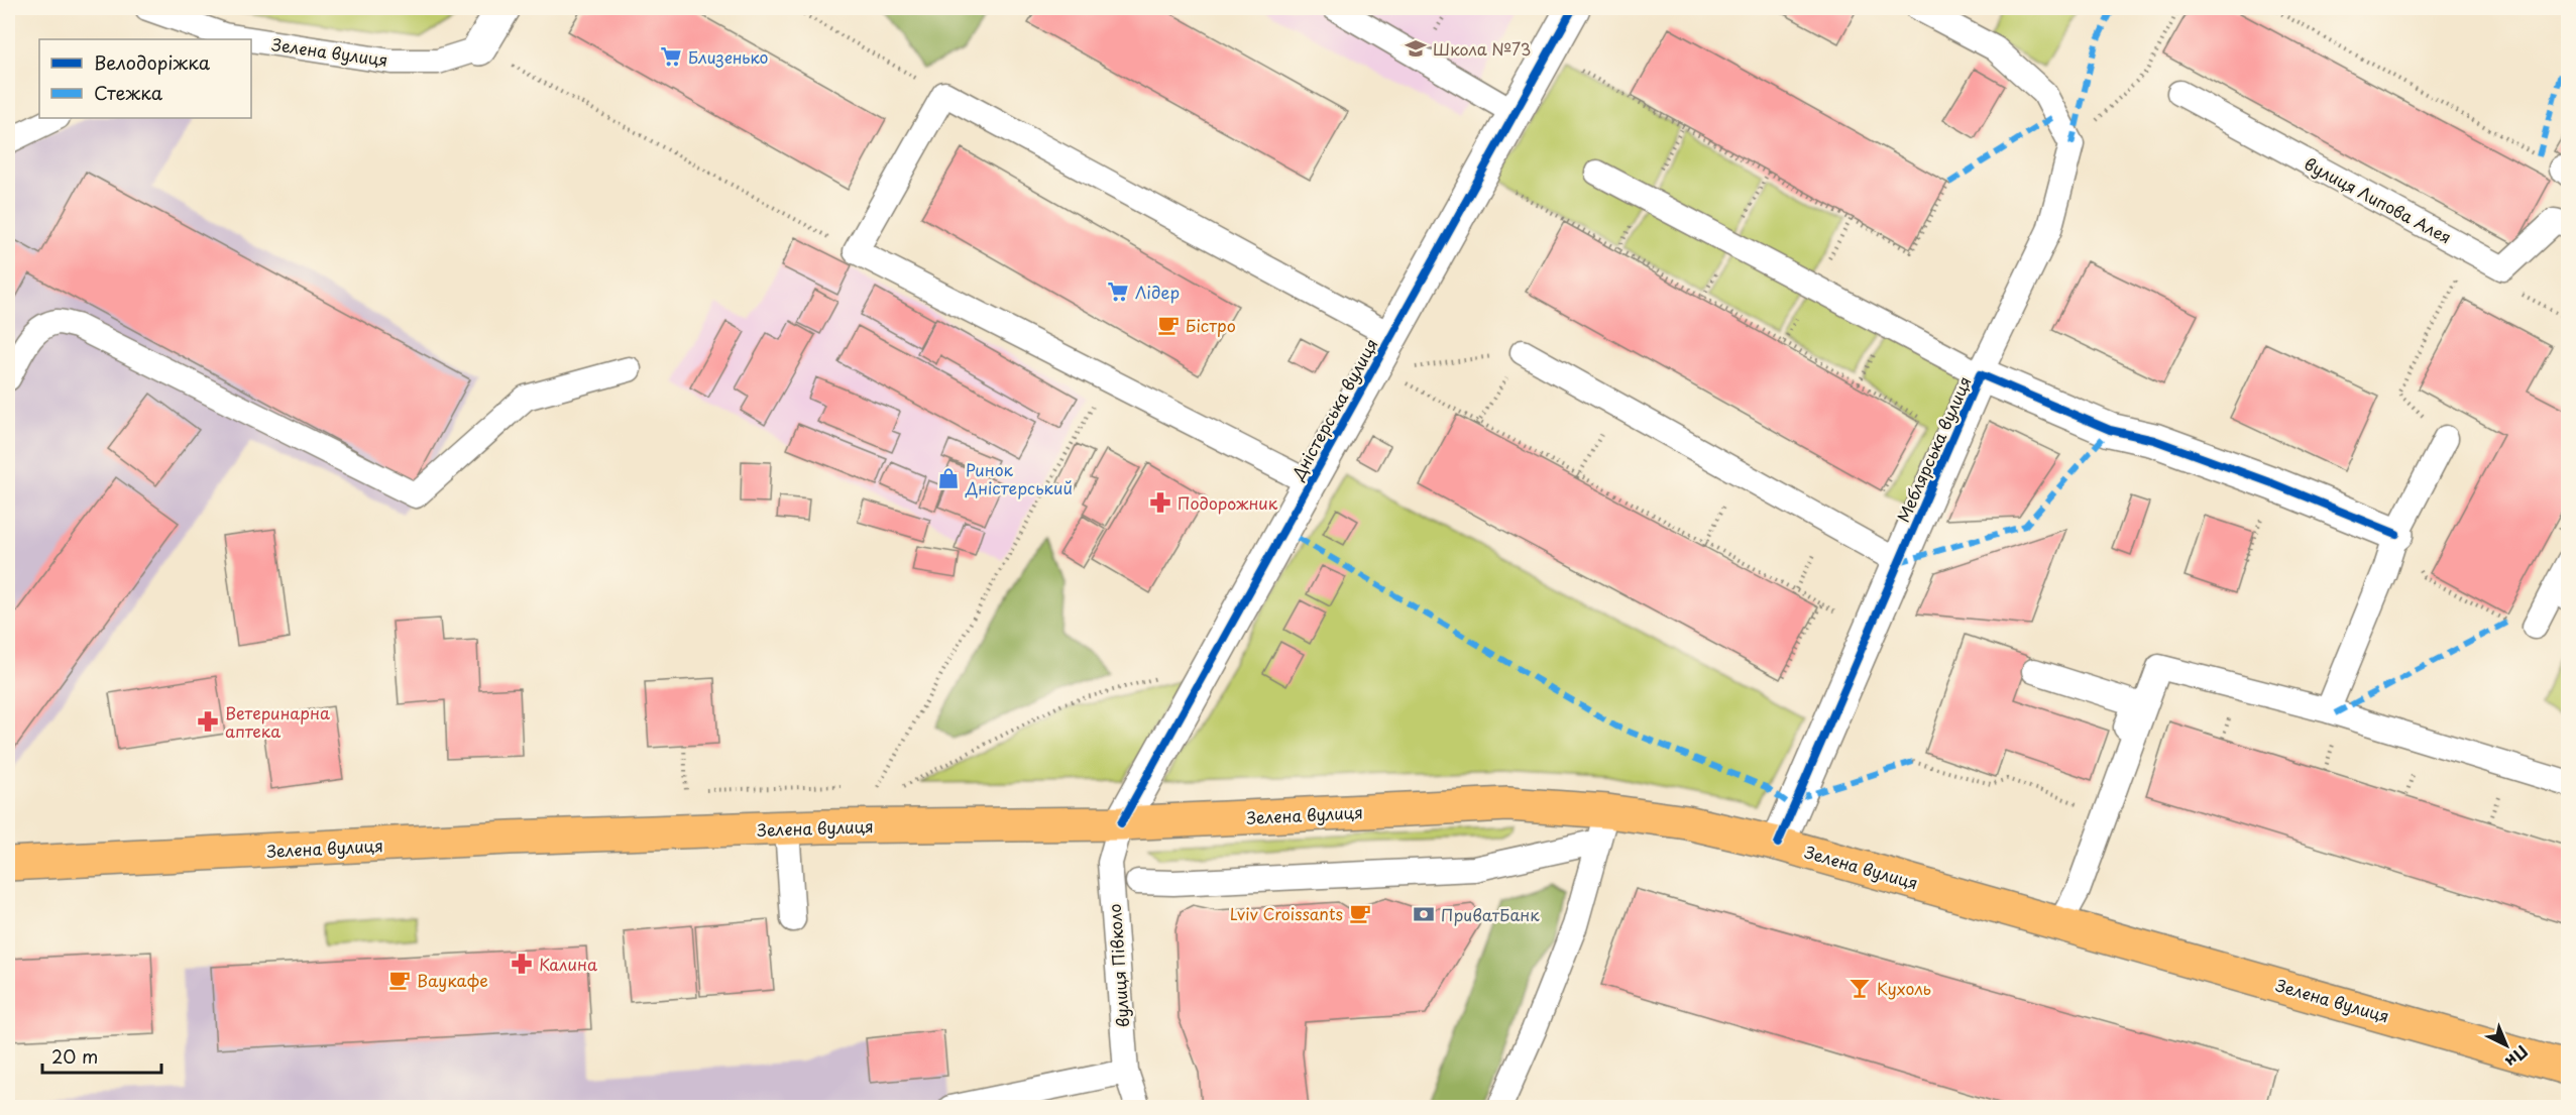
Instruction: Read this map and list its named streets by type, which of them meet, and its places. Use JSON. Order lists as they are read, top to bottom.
{
  "streets": {
    "main road": ["Зелена вулиця"],
    "street": ["Дністерська вулиця", "Меблярська вулиця"],
    "lane": ["вулиця Липова Алея", "вулиця Півколо"]
  },
  "crossings": [
    ["Зелена вулиця", "Дністерська вулиця"],
    ["Зелена вулиця", "Меблярська вулиця"],
    ["Зелена вулиця", "вулиця Півколо"],
    ["Дністерська вулиця", "вулиця Півколо"]
  ],
  "places": {
    "school or university": ["Школа №73"],
    "supermarket": ["Близенько", "Лідер"],
    "cafe": ["Бістро", "Lviv Croissants", "Ваукафе"],
    "shop": ["Ринок Дністерський"],
    "pharmacy": ["Подорожник", "Ветеринарна аптека", "Калина"],
    "bank": ["ПриватБанк"],
    "bar": ["Кухоль"]
  },
  "legend": ["Велодоріжка", "Стежка"],
  "scale_bar": "20 m",
  "north": "bottom right"
}
